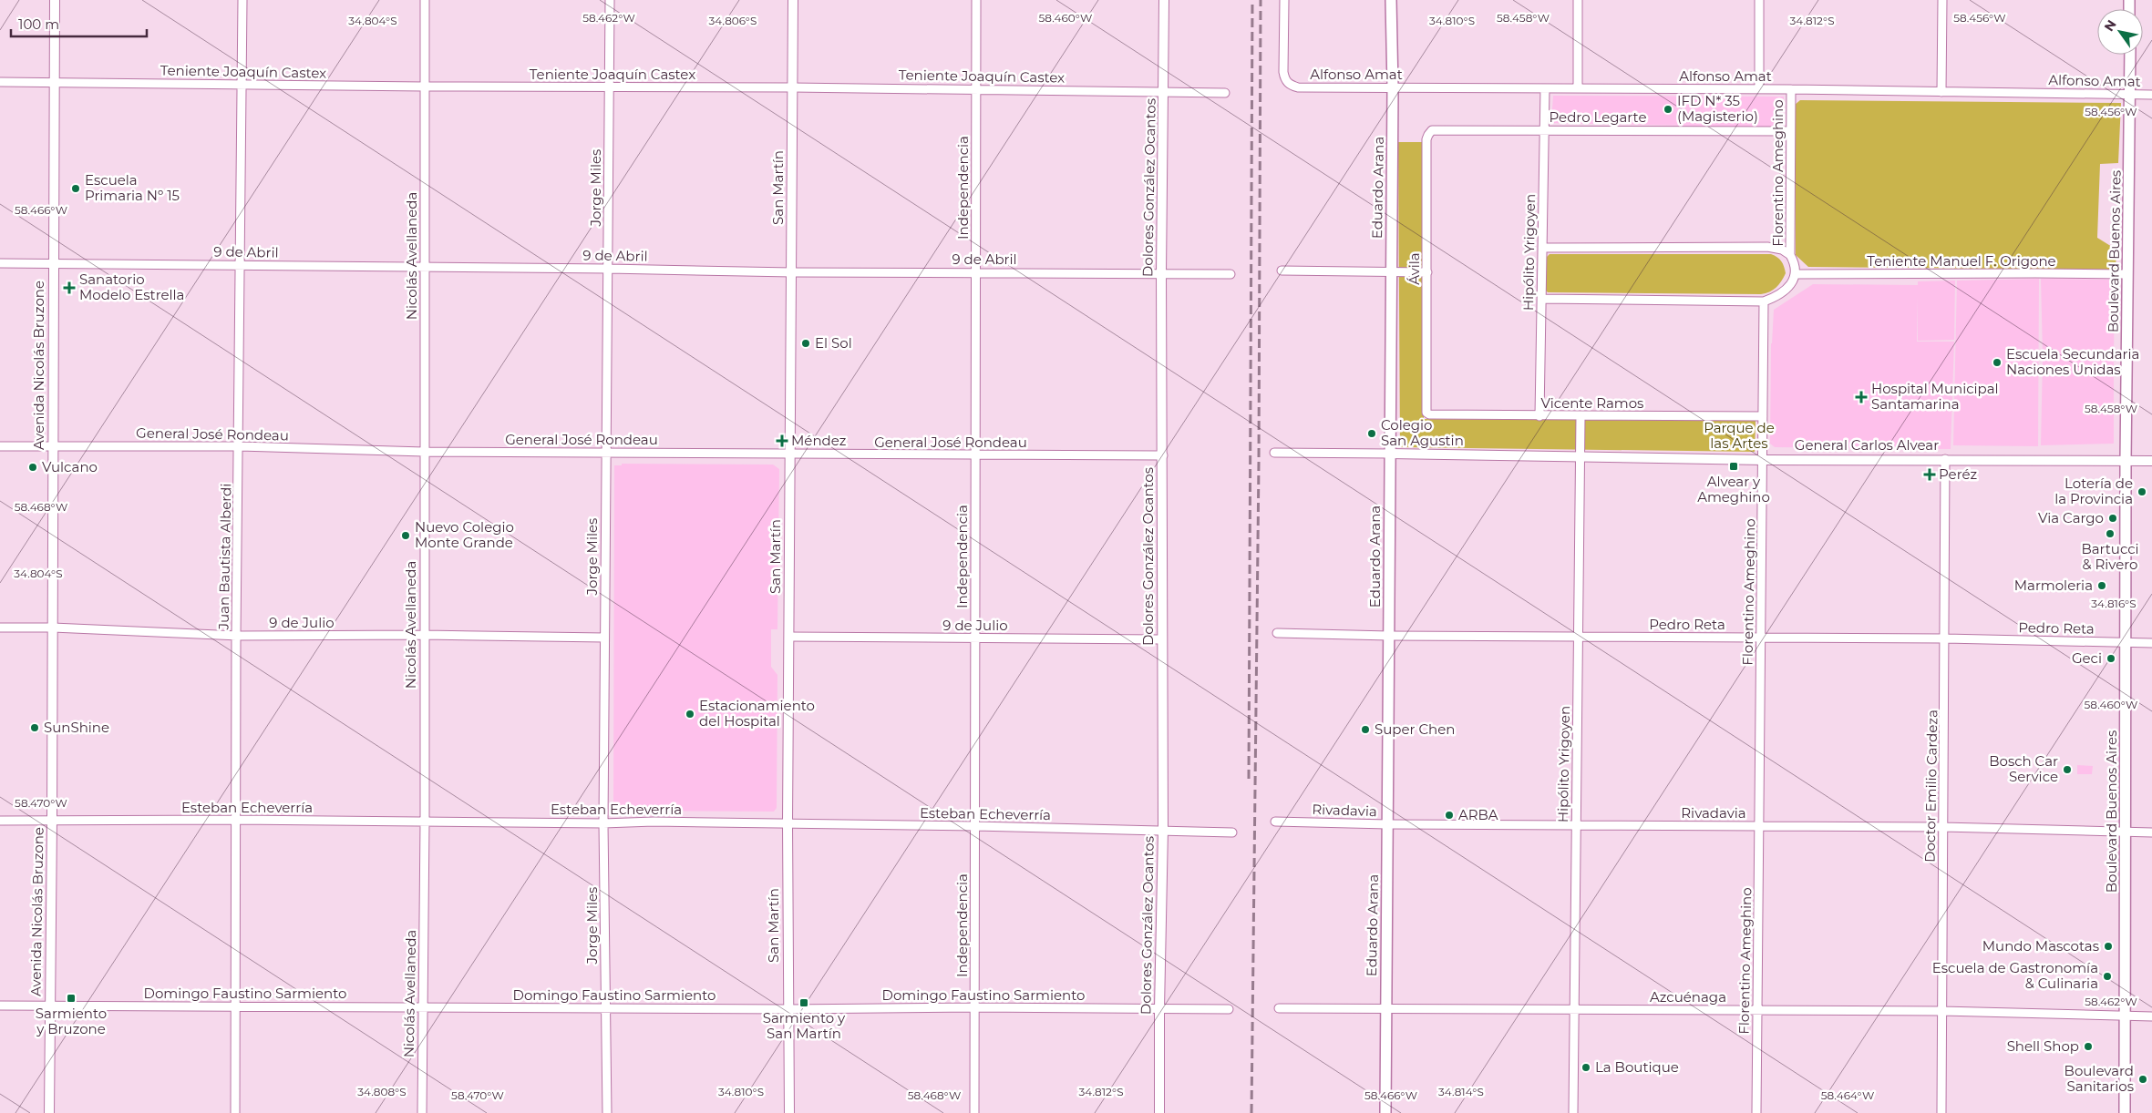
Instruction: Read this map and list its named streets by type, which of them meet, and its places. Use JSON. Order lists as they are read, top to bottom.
{
  "streets": {
    "main road": ["Eduardo Arana", "Boulevard Buenos Aires"],
    "street": [
      "Teniente Joaquín Castex",
      "Alfonso Amat",
      "Pedro Legarte",
      "Florentino Ameghino",
      "Jorge Miles",
      "San Martín",
      "Independencia",
      "Dolores González Ocantos",
      "9 de Abril",
      "Hipólito Yrigoyen",
      "Nicolás Avellaneda",
      "Teniente Manuel F. Origone",
      "Ávila",
      "Avenida Nicolás Bruzone",
      "Vicente Ramos",
      "General José Rondeau",
      "General Carlos Alvear",
      "Juan Bautista Alberdi",
      "9 de Julio",
      "Pedro Reta",
      "Doctor Emilio Cardeza",
      "Esteban Echeverría",
      "Rivadavia",
      "Domingo Faustino Sarmiento",
      "Azcuénaga"
    ]
  },
  "crossings": [
    ["Teniente Joaquín Castex", "Jorge Miles"],
    ["Teniente Joaquín Castex", "San Martín"],
    ["Teniente Joaquín Castex", "Independencia"],
    ["Teniente Joaquín Castex", "Dolores González Ocantos"],
    ["Teniente Joaquín Castex", "Nicolás Avellaneda"],
    ["Teniente Joaquín Castex", "Avenida Nicolás Bruzone"],
    ["Teniente Joaquín Castex", "Juan Bautista Alberdi"],
    ["Alfonso Amat", "Florentino Ameghino"],
    ["Alfonso Amat", "Eduardo Arana"],
    ["Alfonso Amat", "Boulevard Buenos Aires"],
    ["Alfonso Amat", "Hipólito Yrigoyen"],
    ["Pedro Legarte", "Florentino Ameghino"],
    ["Pedro Legarte", "Hipólito Yrigoyen"],
    ["Pedro Legarte", "Ávila"],
    ["Florentino Ameghino", "Teniente Manuel F. Origone"],
    ["Florentino Ameghino", "Vicente Ramos"],
    ["Florentino Ameghino", "General Carlos Alvear"],
    ["Florentino Ameghino", "Pedro Reta"],
    ["Florentino Ameghino", "Rivadavia"],
    ["Florentino Ameghino", "Azcuénaga"],
    ["Jorge Miles", "9 de Abril"],
    ["Jorge Miles", "General José Rondeau"],
    ["Jorge Miles", "9 de Julio"],
    ["Jorge Miles", "Esteban Echeverría"],
    ["Jorge Miles", "Domingo Faustino Sarmiento"],
    ["San Martín", "9 de Abril"],
    ["San Martín", "General José Rondeau"],
    ["San Martín", "9 de Julio"],
    ["San Martín", "Esteban Echeverría"],
    ["San Martín", "Domingo Faustino Sarmiento"],
    ["Independencia", "9 de Abril"],
    ["Independencia", "General José Rondeau"],
    ["Independencia", "9 de Julio"],
    ["Independencia", "Esteban Echeverría"],
    ["Independencia", "Domingo Faustino Sarmiento"],
    ["Dolores González Ocantos", "9 de Abril"],
    ["Dolores González Ocantos", "General José Rondeau"],
    ["Dolores González Ocantos", "9 de Julio"],
    ["Dolores González Ocantos", "Esteban Echeverría"],
    ["Dolores González Ocantos", "Domingo Faustino Sarmiento"],
    ["Eduardo Arana", "General Carlos Alvear"],
    ["Eduardo Arana", "Pedro Reta"],
    ["Eduardo Arana", "Rivadavia"],
    ["Eduardo Arana", "Azcuénaga"],
    ["Boulevard Buenos Aires", "Teniente Manuel F. Origone"],
    ["Boulevard Buenos Aires", "General Carlos Alvear"],
    ["Boulevard Buenos Aires", "Pedro Reta"],
    ["Boulevard Buenos Aires", "Rivadavia"],
    ["Boulevard Buenos Aires", "Azcuénaga"],
    ["9 de Abril", "Nicolás Avellaneda"],
    ["9 de Abril", "Avenida Nicolás Bruzone"],
    ["9 de Abril", "Juan Bautista Alberdi"],
    ["Hipólito Yrigoyen", "Vicente Ramos"],
    ["Hipólito Yrigoyen", "General Carlos Alvear"],
    ["Hipólito Yrigoyen", "Pedro Reta"],
    ["Hipólito Yrigoyen", "Rivadavia"],
    ["Hipólito Yrigoyen", "Azcuénaga"],
    ["Nicolás Avellaneda", "General José Rondeau"],
    ["Nicolás Avellaneda", "9 de Julio"],
    ["Nicolás Avellaneda", "Esteban Echeverría"],
    ["Nicolás Avellaneda", "Domingo Faustino Sarmiento"],
    ["Ávila", "Vicente Ramos"],
    ["Avenida Nicolás Bruzone", "General José Rondeau"],
    ["Avenida Nicolás Bruzone", "9 de Julio"],
    ["Avenida Nicolás Bruzone", "Esteban Echeverría"],
    ["Avenida Nicolás Bruzone", "Domingo Faustino Sarmiento"],
    ["General José Rondeau", "Juan Bautista Alberdi"],
    ["General Carlos Alvear", "Doctor Emilio Cardeza"],
    ["Juan Bautista Alberdi", "9 de Julio"],
    ["Juan Bautista Alberdi", "Esteban Echeverría"],
    ["Juan Bautista Alberdi", "Domingo Faustino Sarmiento"],
    ["Pedro Reta", "Doctor Emilio Cardeza"],
    ["Doctor Emilio Cardeza", "Rivadavia"],
    ["Doctor Emilio Cardeza", "Azcuénaga"]
  ],
  "parks": ["Parque de las Artes"],
  "places": {
    "other": [
      "IFD N* 35 (Magisterio)",
      "Escuela Primaria Nº 15",
      "El Sol",
      "Escuela Secundaria Naciones Unidas",
      "Colegio San Agustin",
      "Vulcano",
      "Lotería de la Provincia",
      "Via Cargo",
      "Bartucci & Rivero",
      "Nuevo Colegio Monte Grande",
      "Marmoleria",
      "Geci",
      "Estacionamiento del Hospital",
      "SunShine",
      "Super Chen",
      "Bosch Car Service",
      "ARBA",
      "Mundo Mascotas",
      "Escuela de Gastronomía & Culinaria",
      "Shell Shop",
      "La Boutique",
      "Boulevard Sanitarios"
    ],
    "health": [
      "Sanatorio Modelo Estrella",
      "Hospital Municipal Santamarina",
      "Méndez",
      "Peréz"
    ],
    "transit": ["Alvear y Ameghino", "Sarmiento y Bruzone", "Sarmiento y San Martín"]
  },
  "scale_bar": "100 m",
  "north": "top left",
  "coordinates": [
    "58.462°W",
    "58.460°W",
    "58.458°W",
    "58.456°W",
    "34.812°S",
    "34.804°S",
    "34.806°S",
    "34.810°S",
    "58.466°W",
    "58.468°W",
    "34.816°S",
    "58.470°W",
    "34.808°S",
    "34.814°S",
    "58.464°W"
  ]
}
